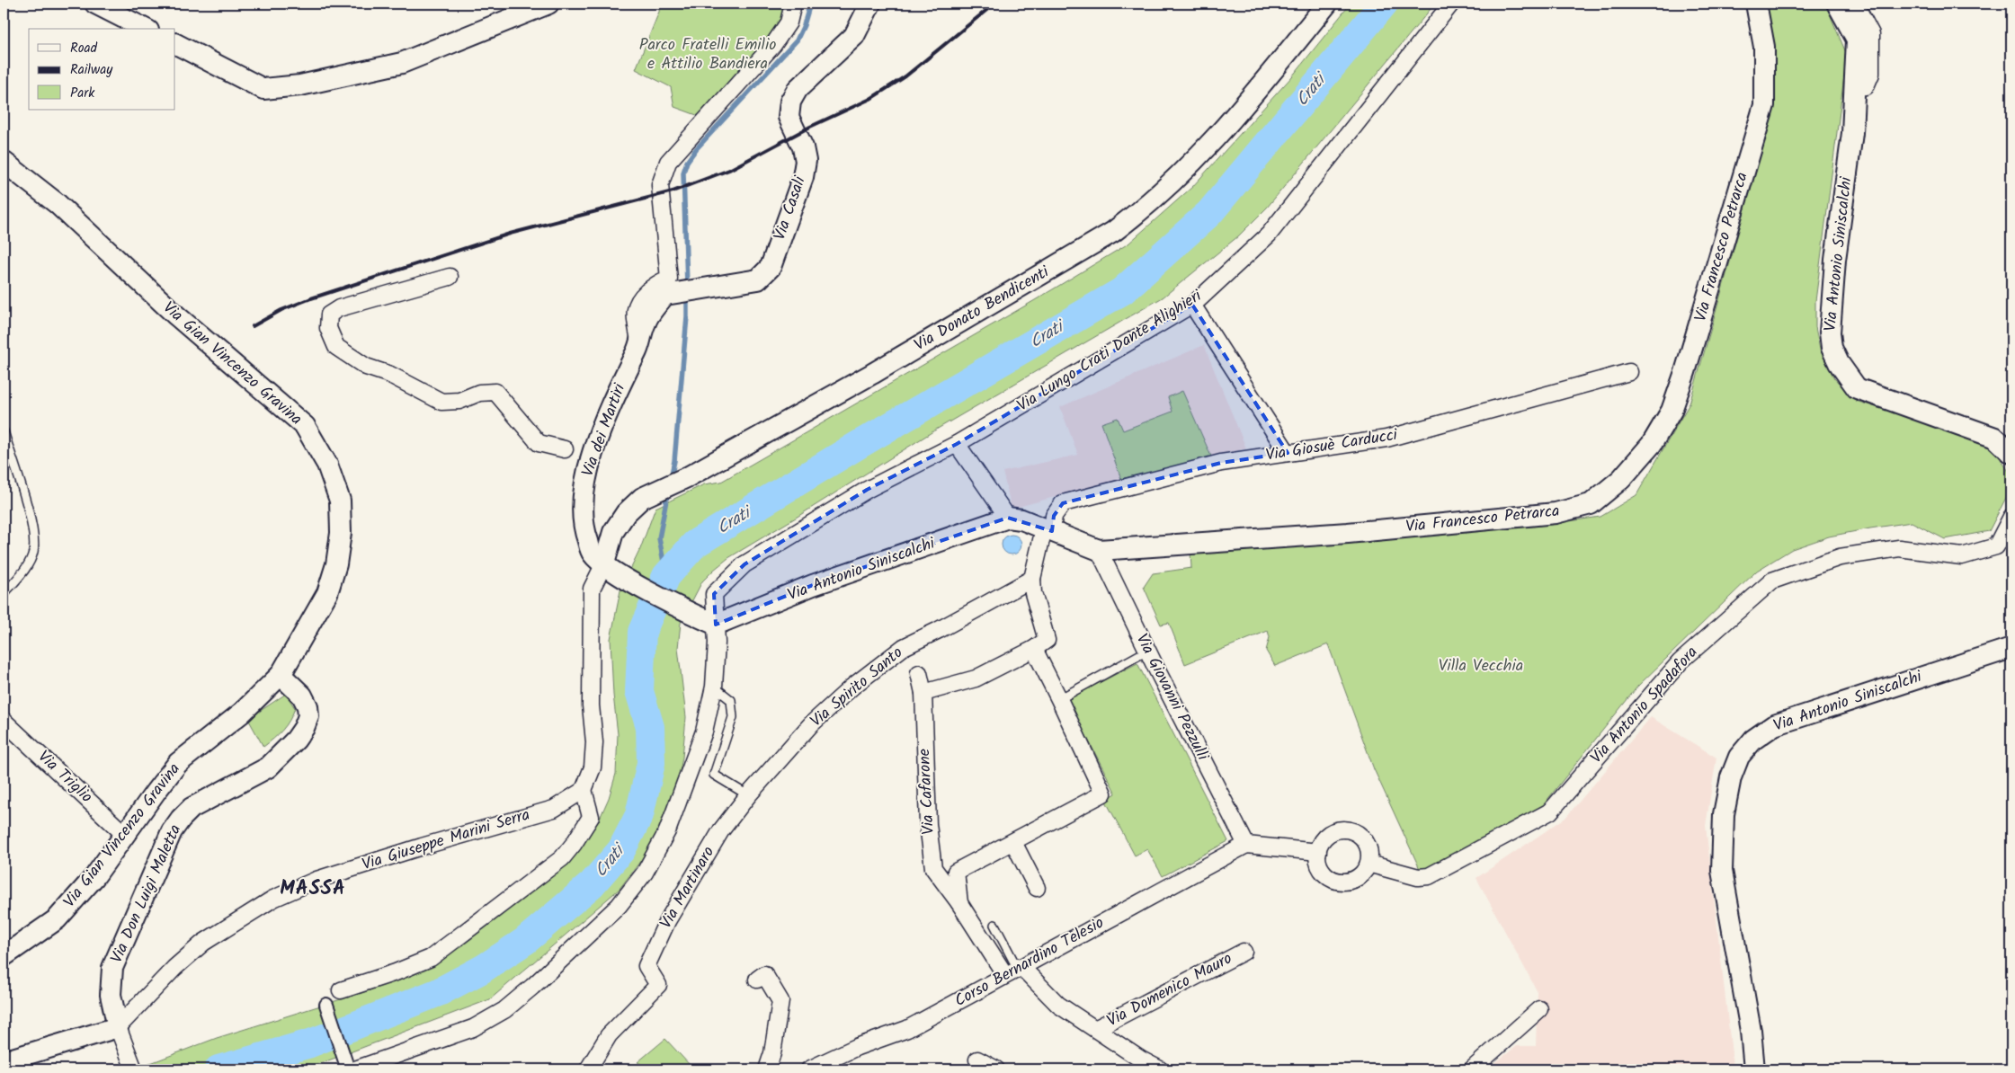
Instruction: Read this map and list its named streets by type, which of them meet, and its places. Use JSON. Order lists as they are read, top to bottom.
{
  "streets": {
    "street": [
      "Via Casali",
      "Via Francesco Petrarca",
      "Via Antonio Siniscalchi",
      "Via Donato Bendicenti",
      "Via Lungo Crati Dante Alighieri",
      "Via Gian Vincenzo Gravina",
      "Via dei Martiri",
      "Via Giosuè Carducci",
      "Via Spirito Santo",
      "Via Giovanni Pezzulli",
      "Via Antonio Spadafora",
      "Via Triglio",
      "Via Cafarone",
      "Via Giuseppe Marini Serra",
      "Via Martinaro",
      "Via Don Luigi Maletta",
      "Corso Bernardino Telesio",
      "Via Domenico Mauro"
    ]
  },
  "crossings": [
    ["Via Casali", "Via dei Martiri"],
    ["Via Francesco Petrarca", "Via Giovanni Pezzulli"],
    ["Via Antonio Siniscalchi", "Via Lungo Crati Dante Alighieri"],
    ["Via Donato Bendicenti", "Via dei Martiri"],
    ["Via Gian Vincenzo Gravina", "Via Triglio"],
    ["Via Gian Vincenzo Gravina", "Via Don Luigi Maletta"],
    ["Via Giosuè Carducci", "Via Spirito Santo"],
    ["Via Spirito Santo", "Via Martinaro"],
    ["Via Giovanni Pezzulli", "Corso Bernardino Telesio"],
    ["Via Cafarone", "Corso Bernardino Telesio"],
    ["Via Giuseppe Marini Serra", "Via Don Luigi Maletta"]
  ],
  "districts": ["MASSA"],
  "water": ["Crati"],
  "parks": ["Parco Fratelli Emilio e Attilio Bandiera", "Villa Vecchia"],
  "legend": ["Road", "Railway", "Park"]
}
